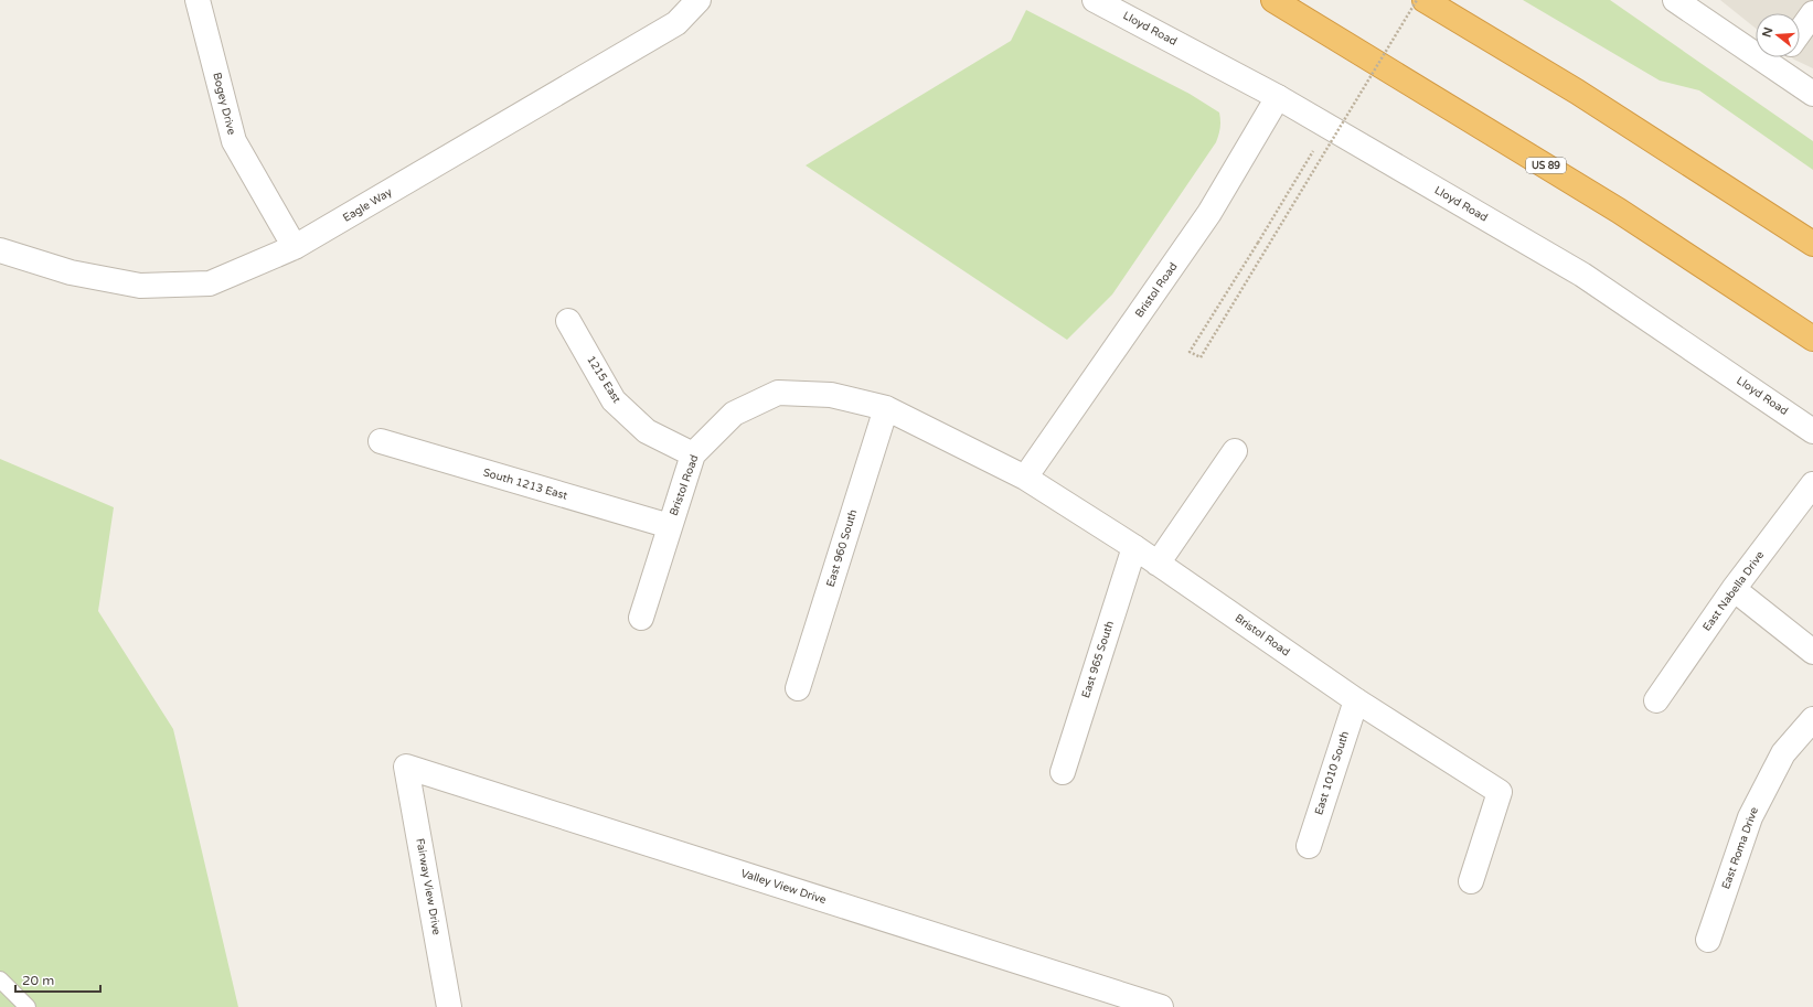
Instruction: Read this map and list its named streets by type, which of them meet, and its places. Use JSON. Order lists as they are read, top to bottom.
{
  "streets": {
    "highway": ["US 89"],
    "street": [
      "Lloyd Road",
      "Bogey Drive",
      "Eagle Way",
      "Bristol Road",
      "1215 East",
      "South 1213 East",
      "East 960 South",
      "East Nabella Drive",
      "East 965 South",
      "East 1010 South",
      "East Roma Drive",
      "Fairway View Drive",
      "Valley View Drive"
    ]
  },
  "crossings": [
    ["Lloyd Road", "Bristol Road"],
    ["Bogey Drive", "Eagle Way"],
    ["Bristol Road", "1215 East"],
    ["Bristol Road", "South 1213 East"],
    ["Bristol Road", "East 960 South"],
    ["Bristol Road", "East 965 South"],
    ["Bristol Road", "East 1010 South"],
    ["Fairway View Drive", "Valley View Drive"]
  ],
  "scale_bar": "20 m",
  "north": "left"
}
